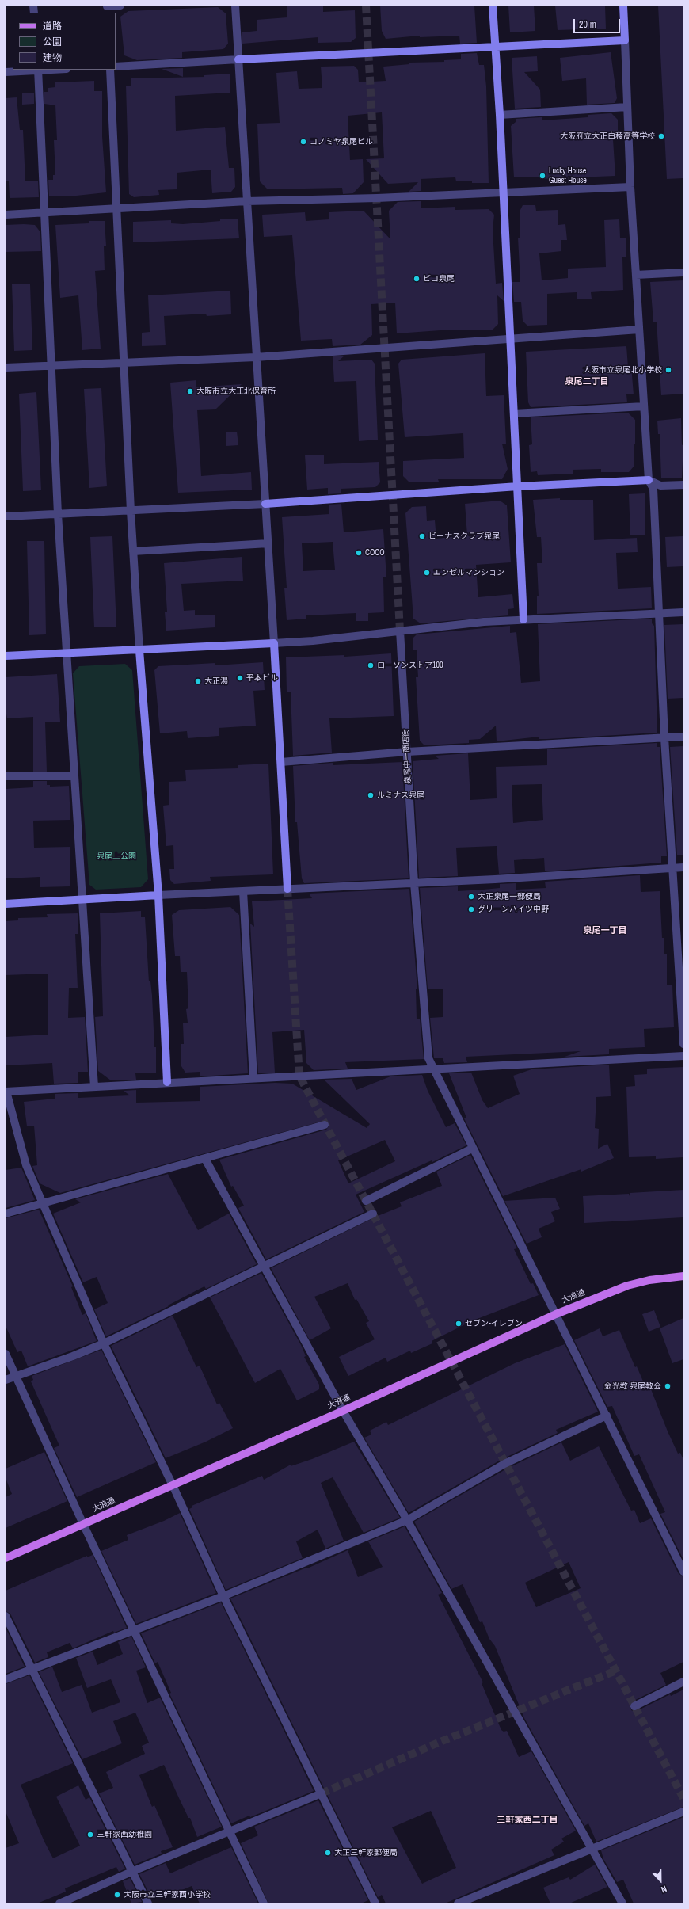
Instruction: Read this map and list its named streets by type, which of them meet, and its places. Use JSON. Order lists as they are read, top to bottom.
{
  "streets": {
    "main road": ["大浪通"],
    "street": ["泉尾中一商店街"]
  },
  "crossings": [
    ["泉尾中一商店街", "大浪通"]
  ],
  "districts": ["泉尾二丁目", "泉尾一丁目", "三軒家西二丁目"],
  "parks": ["泉尾上公園"],
  "places": [
    "大阪府立大正白稜高等学校",
    "コノミヤ泉尾ビル",
    "Lucky House Guest House",
    "ピコ泉尾",
    "大阪市立泉尾北小学校",
    "大阪市立大正北保育所",
    "ビーナスクラブ泉尾",
    "COCO",
    "エンゼルマンション",
    "ローソンストア100",
    "平本ビル",
    "大正湯",
    "ルミナス泉尾",
    "大正泉尾一郵便局",
    "グリーンハイツ中野",
    "セブン-イレブン",
    "金光教 泉尾教会",
    "三軒家西幼稚園",
    "大正三軒家郵便局",
    "大阪市立三軒家西小学校"
  ],
  "legend": ["道路", "公園", "建物"],
  "scale_bar": "20 m",
  "north": "bottom"
}
